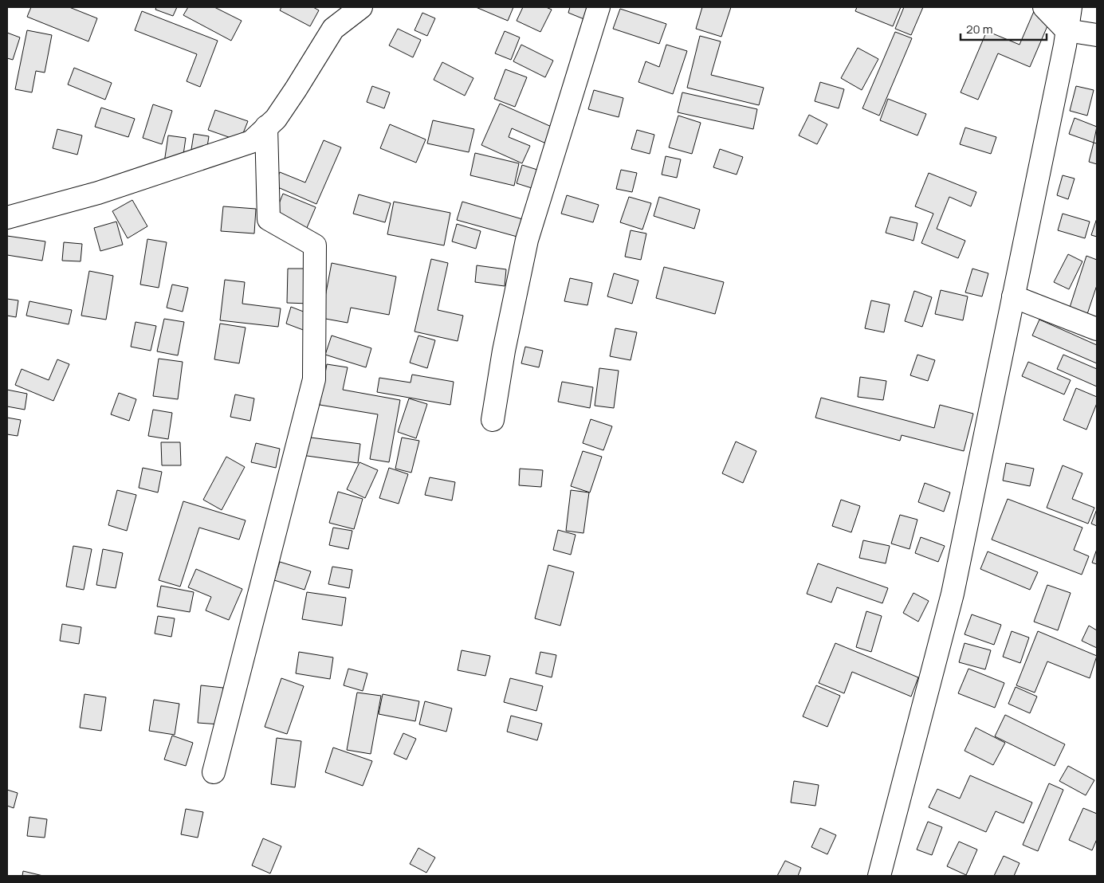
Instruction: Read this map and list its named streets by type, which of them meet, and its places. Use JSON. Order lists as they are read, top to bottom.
{
  "scale_bar": "20 m"
}
